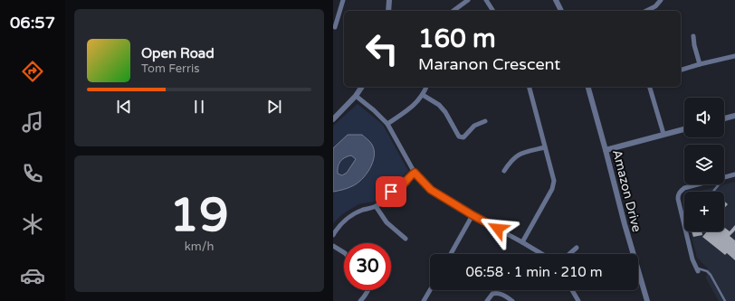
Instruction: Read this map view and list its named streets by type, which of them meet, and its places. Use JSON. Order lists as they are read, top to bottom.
{
  "streets": {
    "street": ["Amazon Drive"]
  },
  "page": {
    "tabs": "06:57",
    "turn": ["160 m", "Maranon Crescent"],
    "song": ["Open Road", "Tom Ferris"],
    "map_buttons": "+",
    "tile": ["19", "km/h"],
    "limit": "30",
    "trip": "06:58 · 1 min · 210 m"
  }
}
